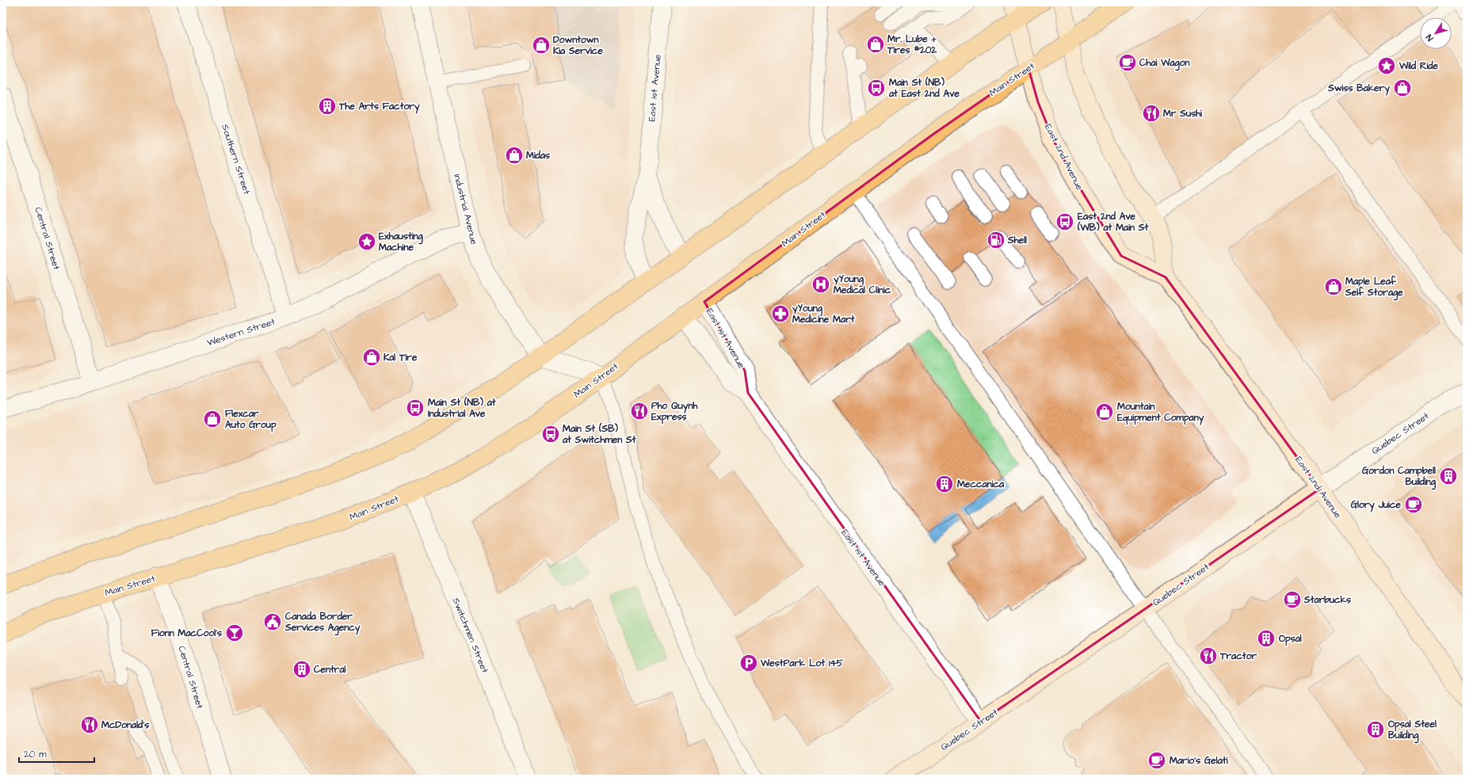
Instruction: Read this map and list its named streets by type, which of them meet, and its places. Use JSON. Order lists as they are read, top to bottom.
{
  "streets": {
    "main road": ["Main Street", "East 2nd Avenue", "Quebec Street"],
    "street": [
      "East 1st Avenue",
      "Southern Street",
      "Industrial Avenue",
      "Central Street",
      "Western Street",
      "Switchmen Street"
    ]
  },
  "crossings": [
    ["Main Street", "East 1st Avenue"],
    ["Main Street", "East 2nd Avenue"],
    ["Main Street", "Central Street"],
    ["Main Street", "Switchmen Street"],
    ["East 1st Avenue", "Quebec Street"],
    ["East 2nd Avenue", "Quebec Street"],
    ["Southern Street", "Western Street"],
    ["Industrial Avenue", "Western Street"],
    ["Central Street", "Western Street"]
  ],
  "places": {
    "shop": [
      "Mr. Lube + Tires #202",
      "Downtown Kia Service",
      "Swiss Bakery",
      "Midas",
      "Maple Leaf Self Storage",
      "Kal Tire",
      "Mountain Equipment Company",
      "Flexcar Auto Group"
    ],
    "cafe": [
      "Chai Wagon",
      "Glory Juice",
      "Starbucks",
      "Mario's Gelati"
    ],
    "place": ["Wild Ride", "Exhausting Machine"],
    "bus stop": [
      "Main St (NB) at East 2nd Ave",
      "East 2nd Ave (WB) at Main St",
      "Main St (NB) at Industrial Ave",
      "Main St (SB) at Switchmen St"
    ],
    "building": [
      "The Arts Factory",
      "Gordon Campbell Building",
      "Meccanica",
      "Opsal",
      "Central",
      "Opsal Steel Building"
    ],
    "restaurant": [
      "Mr Sushi",
      "Pho Quynh Express",
      "Tractor",
      "McDonald's"
    ],
    "fuel station": ["Shell"],
    "hospital": ["yYoung Medical Clinic"],
    "pharmacy": ["yYoung Medicine Mart"],
    "public building": ["Canada Border Services Agency"],
    "bar": ["Fionn MacCool's"],
    "parking": ["WestPark Lot 145"]
  },
  "scale_bar": "20 m",
  "north": "bottom left"
}
